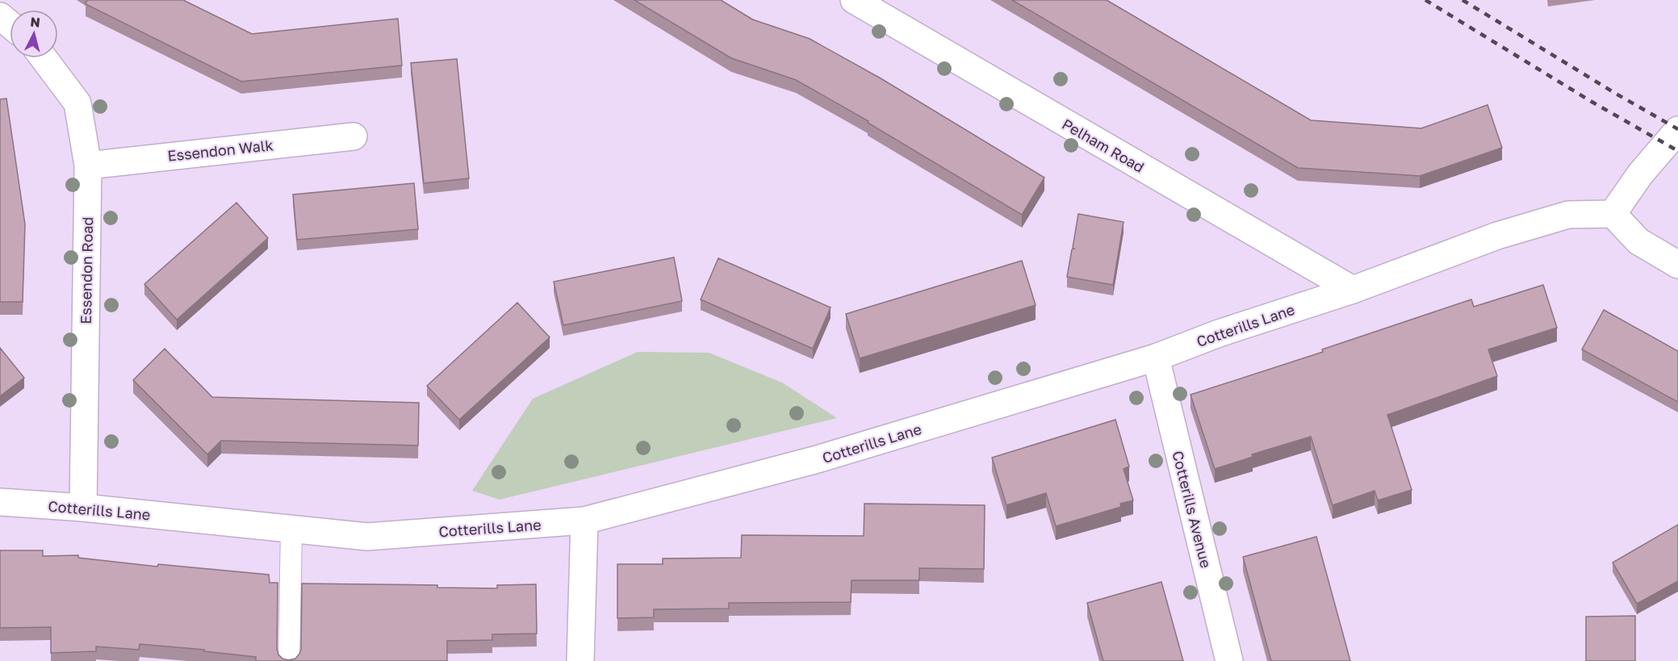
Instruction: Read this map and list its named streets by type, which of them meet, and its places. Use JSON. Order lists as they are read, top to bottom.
{
  "streets": {
    "street": [
      "Pelham Road",
      "Essendon Walk",
      "Essendon Road",
      "Cotterills Lane",
      "Cotterills Avenue"
    ]
  },
  "crossings": [
    ["Pelham Road", "Cotterills Lane"],
    ["Essendon Walk", "Essendon Road"],
    ["Essendon Road", "Cotterills Lane"],
    ["Cotterills Lane", "Cotterills Avenue"]
  ],
  "north": "top"
}
